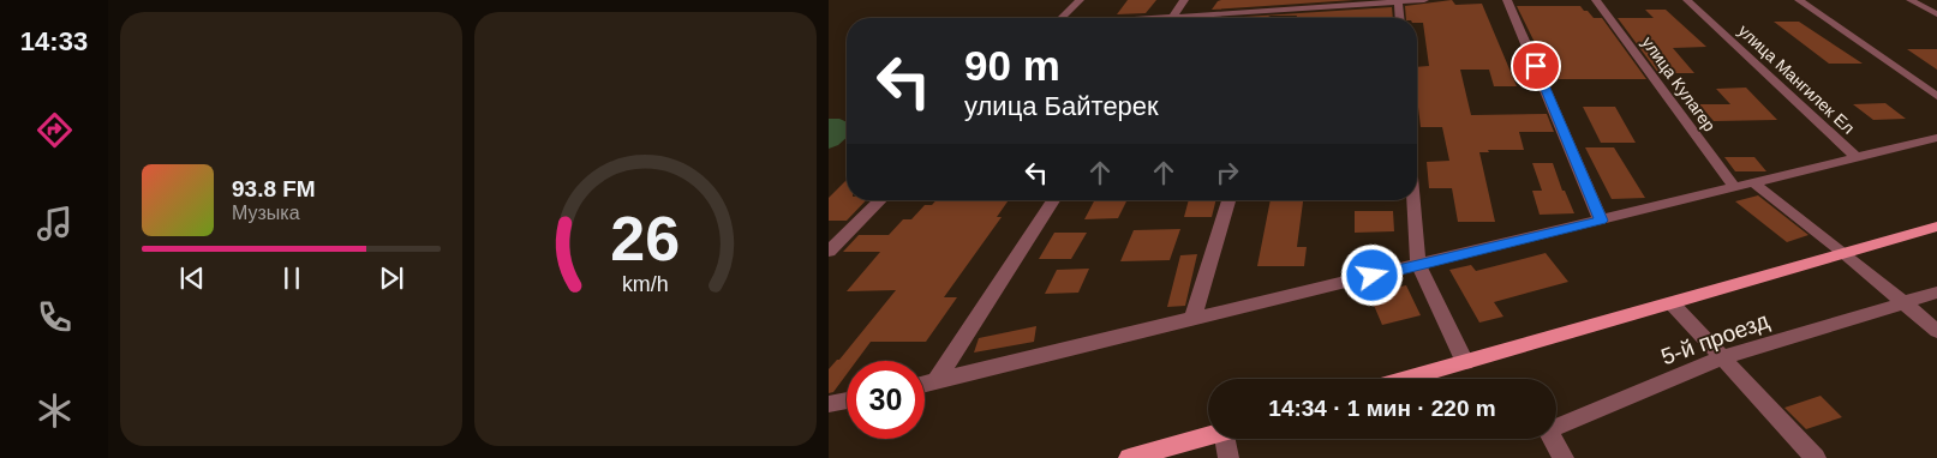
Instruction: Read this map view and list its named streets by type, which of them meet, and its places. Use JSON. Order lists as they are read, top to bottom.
{
  "streets": {
    "street": ["улица Мангилек Ел", "улица Кулагер", "5-й проезд"]
  },
  "page": {
    "tabs": "14:33",
    "turn": ["90 m", "улица Байтерек"],
    "song": ["93.8 FM", "Музыка"],
    "limit": "30",
    "trip": "14:34 · 1 мин · 220 m",
    "gauge": ["26", "km/h"]
  }
}
